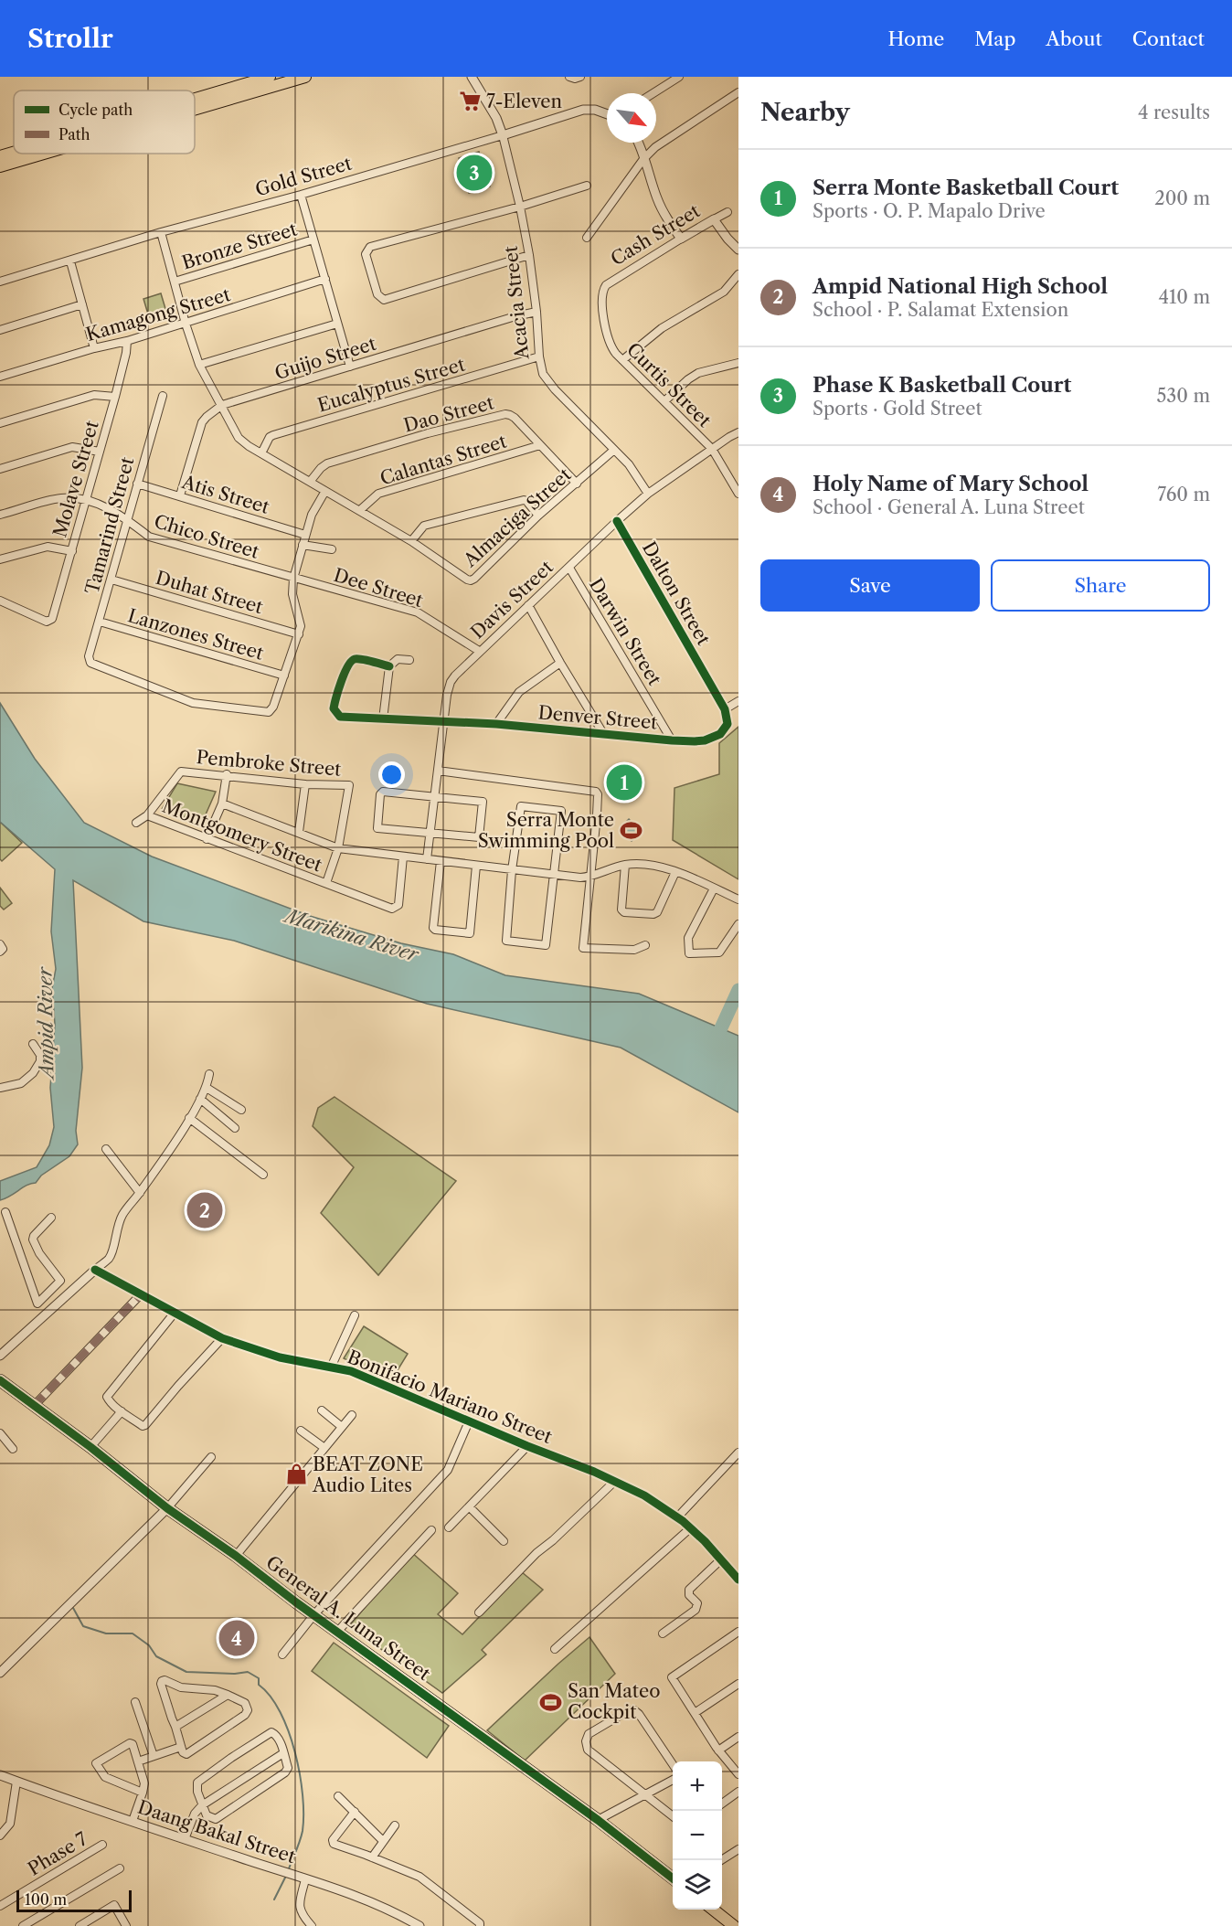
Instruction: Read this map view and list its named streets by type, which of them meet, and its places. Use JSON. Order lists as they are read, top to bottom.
{
  "streets": {
    "main road": ["General A. Luna Street"],
    "street": [
      "Gold Street",
      "Cash Street",
      "Bronze Street",
      "Acacia Street",
      "Kamagong Street",
      "Guijo Street",
      "Eucalyptus Street",
      "Curtis Street",
      "Dao Street",
      "Calantas Street",
      "Molave Street",
      "Atis Street",
      "Almaciga Street",
      "Tamarind Street",
      "Chico Street",
      "Dee Street",
      "Duhat Street",
      "Dalton Street",
      "Davis Street",
      "Darwin Street",
      "Lanzones Street",
      "Denver Street",
      "Pembroke Street",
      "Montgomery Street",
      "Bonifacio Mariano Street",
      "Daang Bakal Street",
      "Phase 7"
    ]
  },
  "crossings": [
    ["Gold Street", "Acacia Street"],
    ["Gold Street", "Almaciga Street"],
    ["Cash Street", "Curtis Street"],
    ["Bronze Street", "Almaciga Street"],
    ["Acacia Street", "Guijo Street"],
    ["Acacia Street", "Eucalyptus Street"],
    ["Acacia Street", "Almaciga Street"],
    ["Acacia Street", "Davis Street"],
    ["Kamagong Street", "Molave Street"],
    ["Kamagong Street", "Almaciga Street"],
    ["Guijo Street", "Atis Street"],
    ["Guijo Street", "Almaciga Street"],
    ["Eucalyptus Street", "Almaciga Street"],
    ["Curtis Street", "Davis Street"],
    ["Dao Street", "Calantas Street"],
    ["Dao Street", "Almaciga Street"],
    ["Calantas Street", "Almaciga Street"],
    ["Molave Street", "Chico Street"],
    ["Atis Street", "Tamarind Street"],
    ["Tamarind Street", "Chico Street"],
    ["Tamarind Street", "Duhat Street"],
    ["Tamarind Street", "Lanzones Street"],
    ["Chico Street", "Dee Street"],
    ["Dee Street", "Davis Street"],
    ["Dalton Street", "Davis Street"],
    ["Dalton Street", "Denver Street"],
    ["Davis Street", "Darwin Street"],
    ["Davis Street", "Denver Street"],
    ["Darwin Street", "Denver Street"],
    ["Pembroke Street", "Montgomery Street"]
  ],
  "water": ["Marikina River", "Ampid River"],
  "places": {
    "supermarket": ["7-Eleven"],
    "sports": ["Serra Monte Swimming Pool", "San Mateo Cockpit"],
    "shop": ["BEAT ZONE Audio Lites"]
  },
  "legend": ["Cycle path", "Path"],
  "scale_bar": "100 m",
  "north": "bottom right",
  "page": {
    "header": "Strollr",
    "nav": [
      "Home",
      "Map",
      "About",
      "Contact"
    ],
    "heading": ["Nearby", "4 results"],
    "list": [
      {
        "mark": "1",
        "name": "Serra Monte Basketball Court",
        "note": "Sports · O. P. Mapalo Drive",
        "value": "200 m"
      },
      {
        "mark": "2",
        "name": "Ampid National High School",
        "note": "School · P. Salamat Extension",
        "value": "410 m"
      },
      {
        "mark": "3",
        "name": "Phase K Basketball Court",
        "note": "Sports · Gold Street",
        "value": "530 m"
      },
      {
        "mark": "4",
        "name": "Holy Name of Mary School",
        "note": "School · General A. Luna Street",
        "value": "760 m"
      }
    ],
    "pins": [
      "3",
      "1",
      "2",
      "4"
    ],
    "buttons": ["Save", "Share"],
    "map_buttons": ["+", "−"],
    "scale": "100 m"
  }
}
